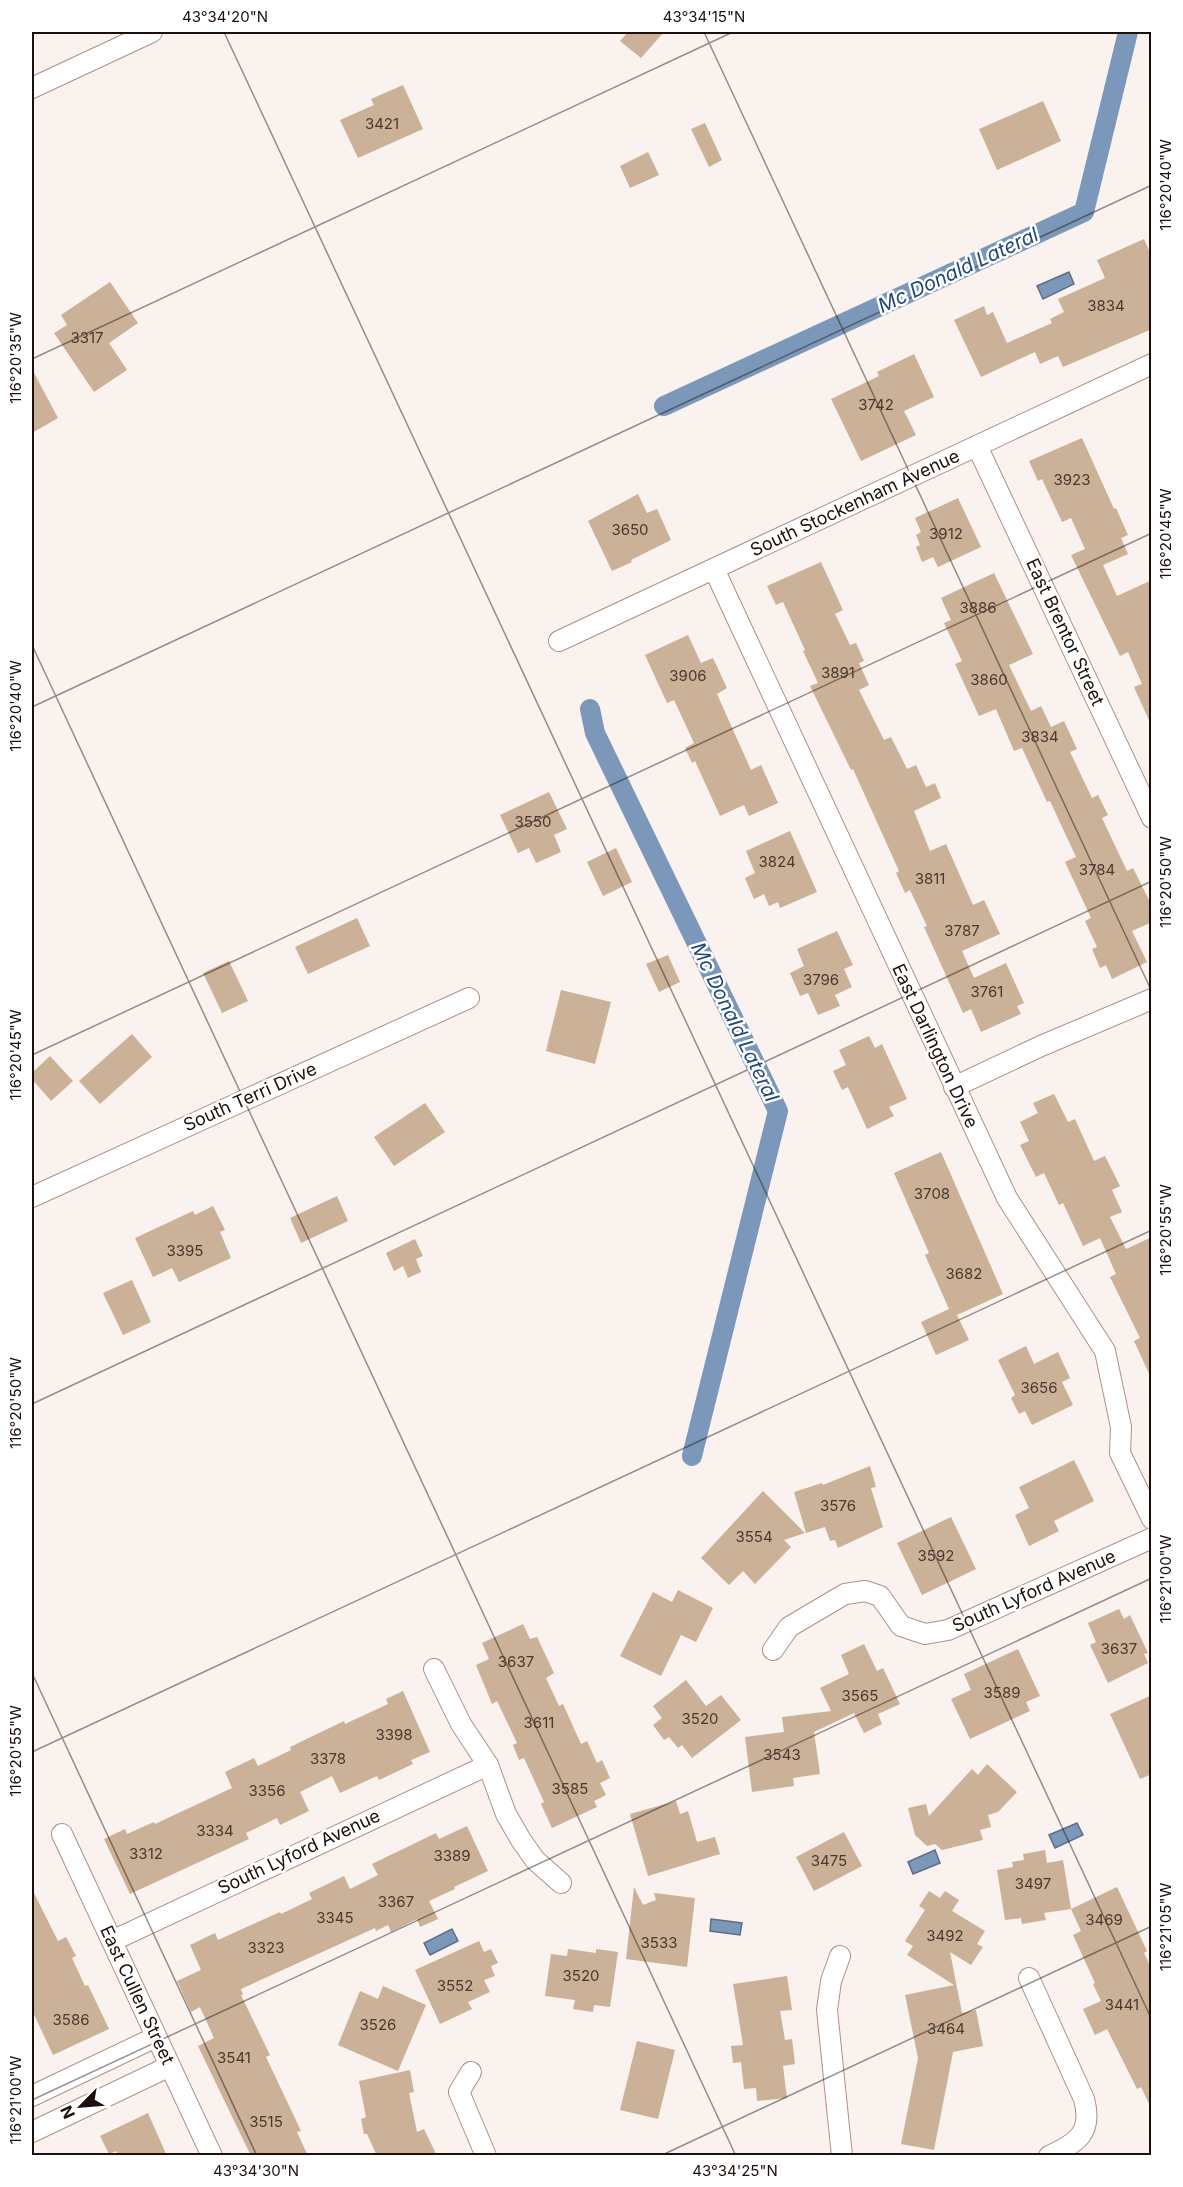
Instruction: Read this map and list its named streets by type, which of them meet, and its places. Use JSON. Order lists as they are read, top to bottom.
{
  "streets": {
    "street": [
      "South Stockenham Avenue",
      "East Brentor Street",
      "East Darlington Drive",
      "South Terri Drive",
      "South Lyford Avenue",
      "East Cullen Street"
    ]
  },
  "crossings": [
    ["South Stockenham Avenue", "East Brentor Street"],
    ["South Stockenham Avenue", "East Darlington Drive"],
    ["South Lyford Avenue", "East Cullen Street"]
  ],
  "water": ["Mc Donald Lateral"],
  "house_numbers": [
    "3421",
    "3834",
    "3317",
    "3742",
    "3923",
    "3650",
    "3912",
    "3886",
    "3891",
    "3906",
    "3860",
    "3834",
    "3550",
    "3824",
    "3784",
    "3811",
    "3787",
    "3796",
    "3761",
    "3708",
    "3395",
    "3682",
    "3656",
    "3576",
    "3554",
    "3592",
    "3637",
    "3637",
    "3589",
    "3565",
    "3520",
    "3611",
    "3398",
    "3543",
    "3378",
    "3585",
    "3356",
    "3334",
    "3312",
    "3389",
    "3475",
    "3497",
    "3367",
    "3345",
    "3469",
    "3492",
    "3533",
    "3323",
    "3520",
    "3552",
    "3441",
    "3586",
    "3526",
    "3464",
    "3541",
    "3515"
  ],
  "north": "bottom left",
  "coordinates": [
    "43°34'20\"N",
    "43°34'15\"N",
    "116°20'40\"W",
    "116°20'35\"W",
    "116°20'45\"W",
    "116°20'50\"W",
    "116°20'55\"W",
    "116°21'00\"W",
    "116°21'05\"W",
    "43°34'30\"N",
    "43°34'25\"N"
  ]
}
